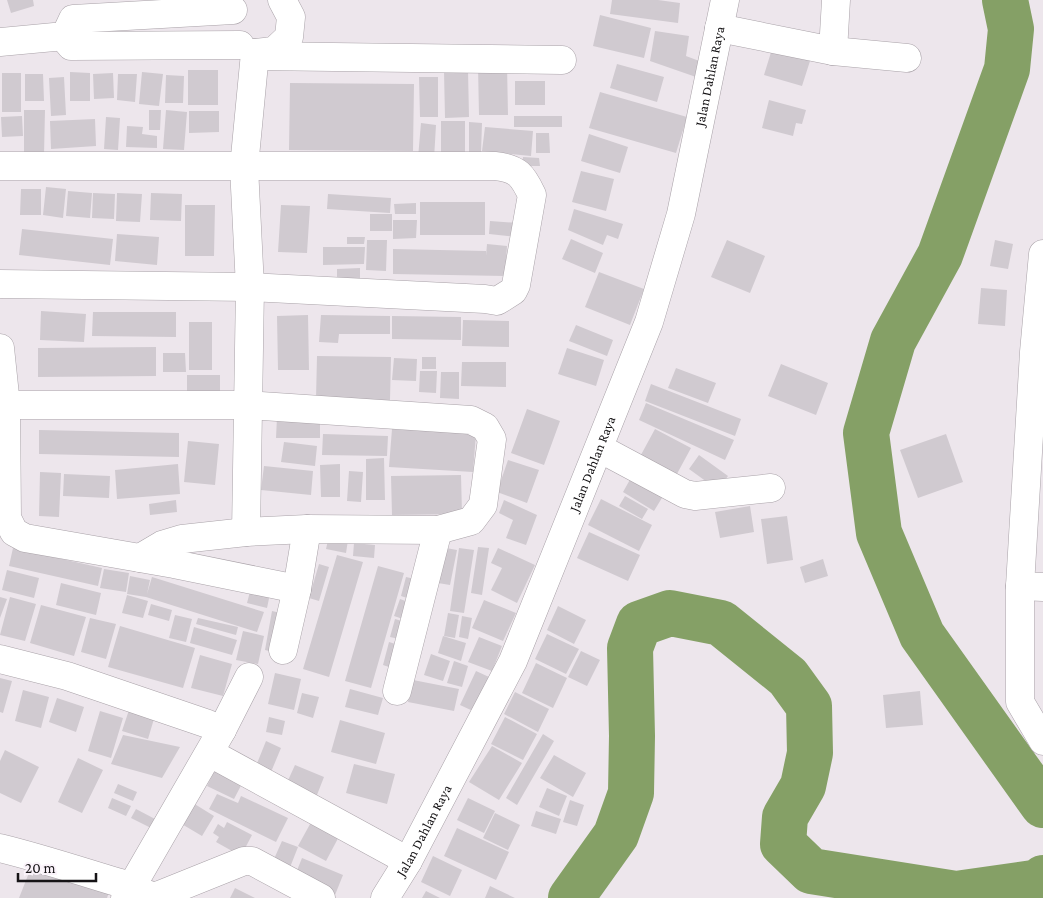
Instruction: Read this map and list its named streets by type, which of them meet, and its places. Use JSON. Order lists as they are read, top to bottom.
{
  "streets": {
    "street": ["Jalan Dahlan Raya"]
  },
  "scale_bar": "20 m"
}
